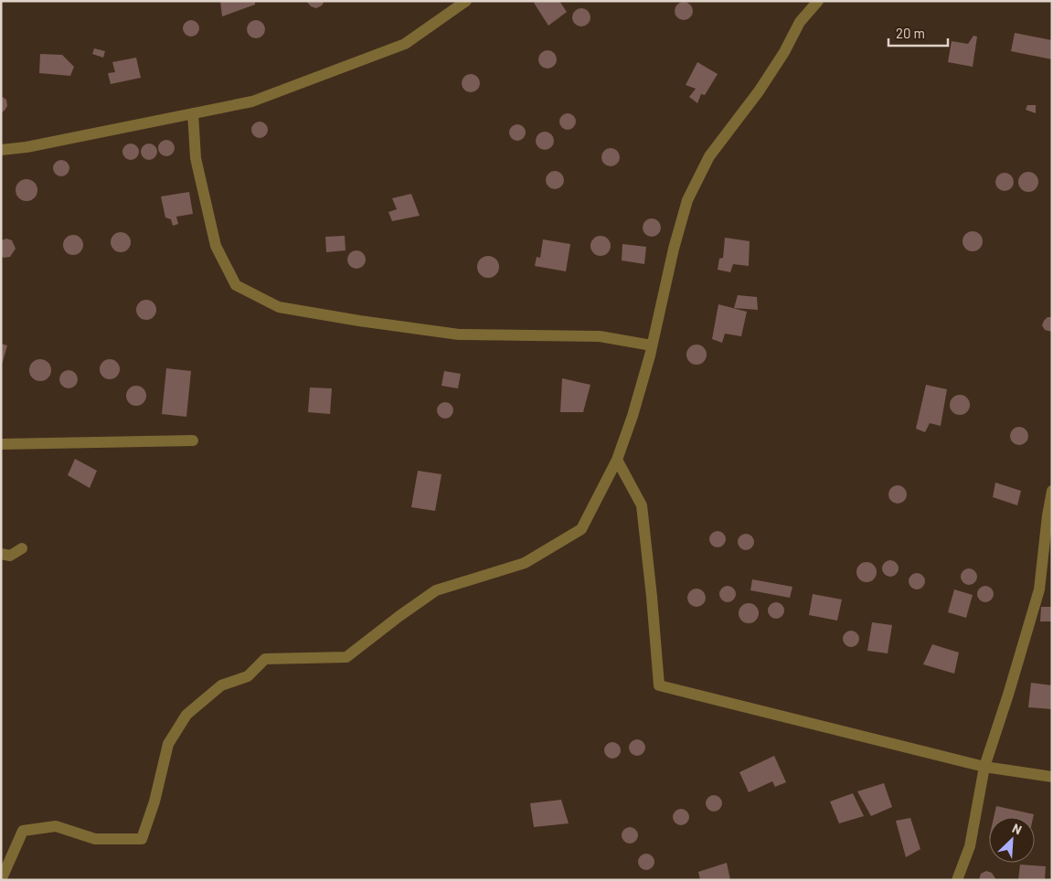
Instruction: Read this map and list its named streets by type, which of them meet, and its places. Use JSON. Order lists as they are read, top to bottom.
{
  "scale_bar": "20 m",
  "north": "top right"
}
